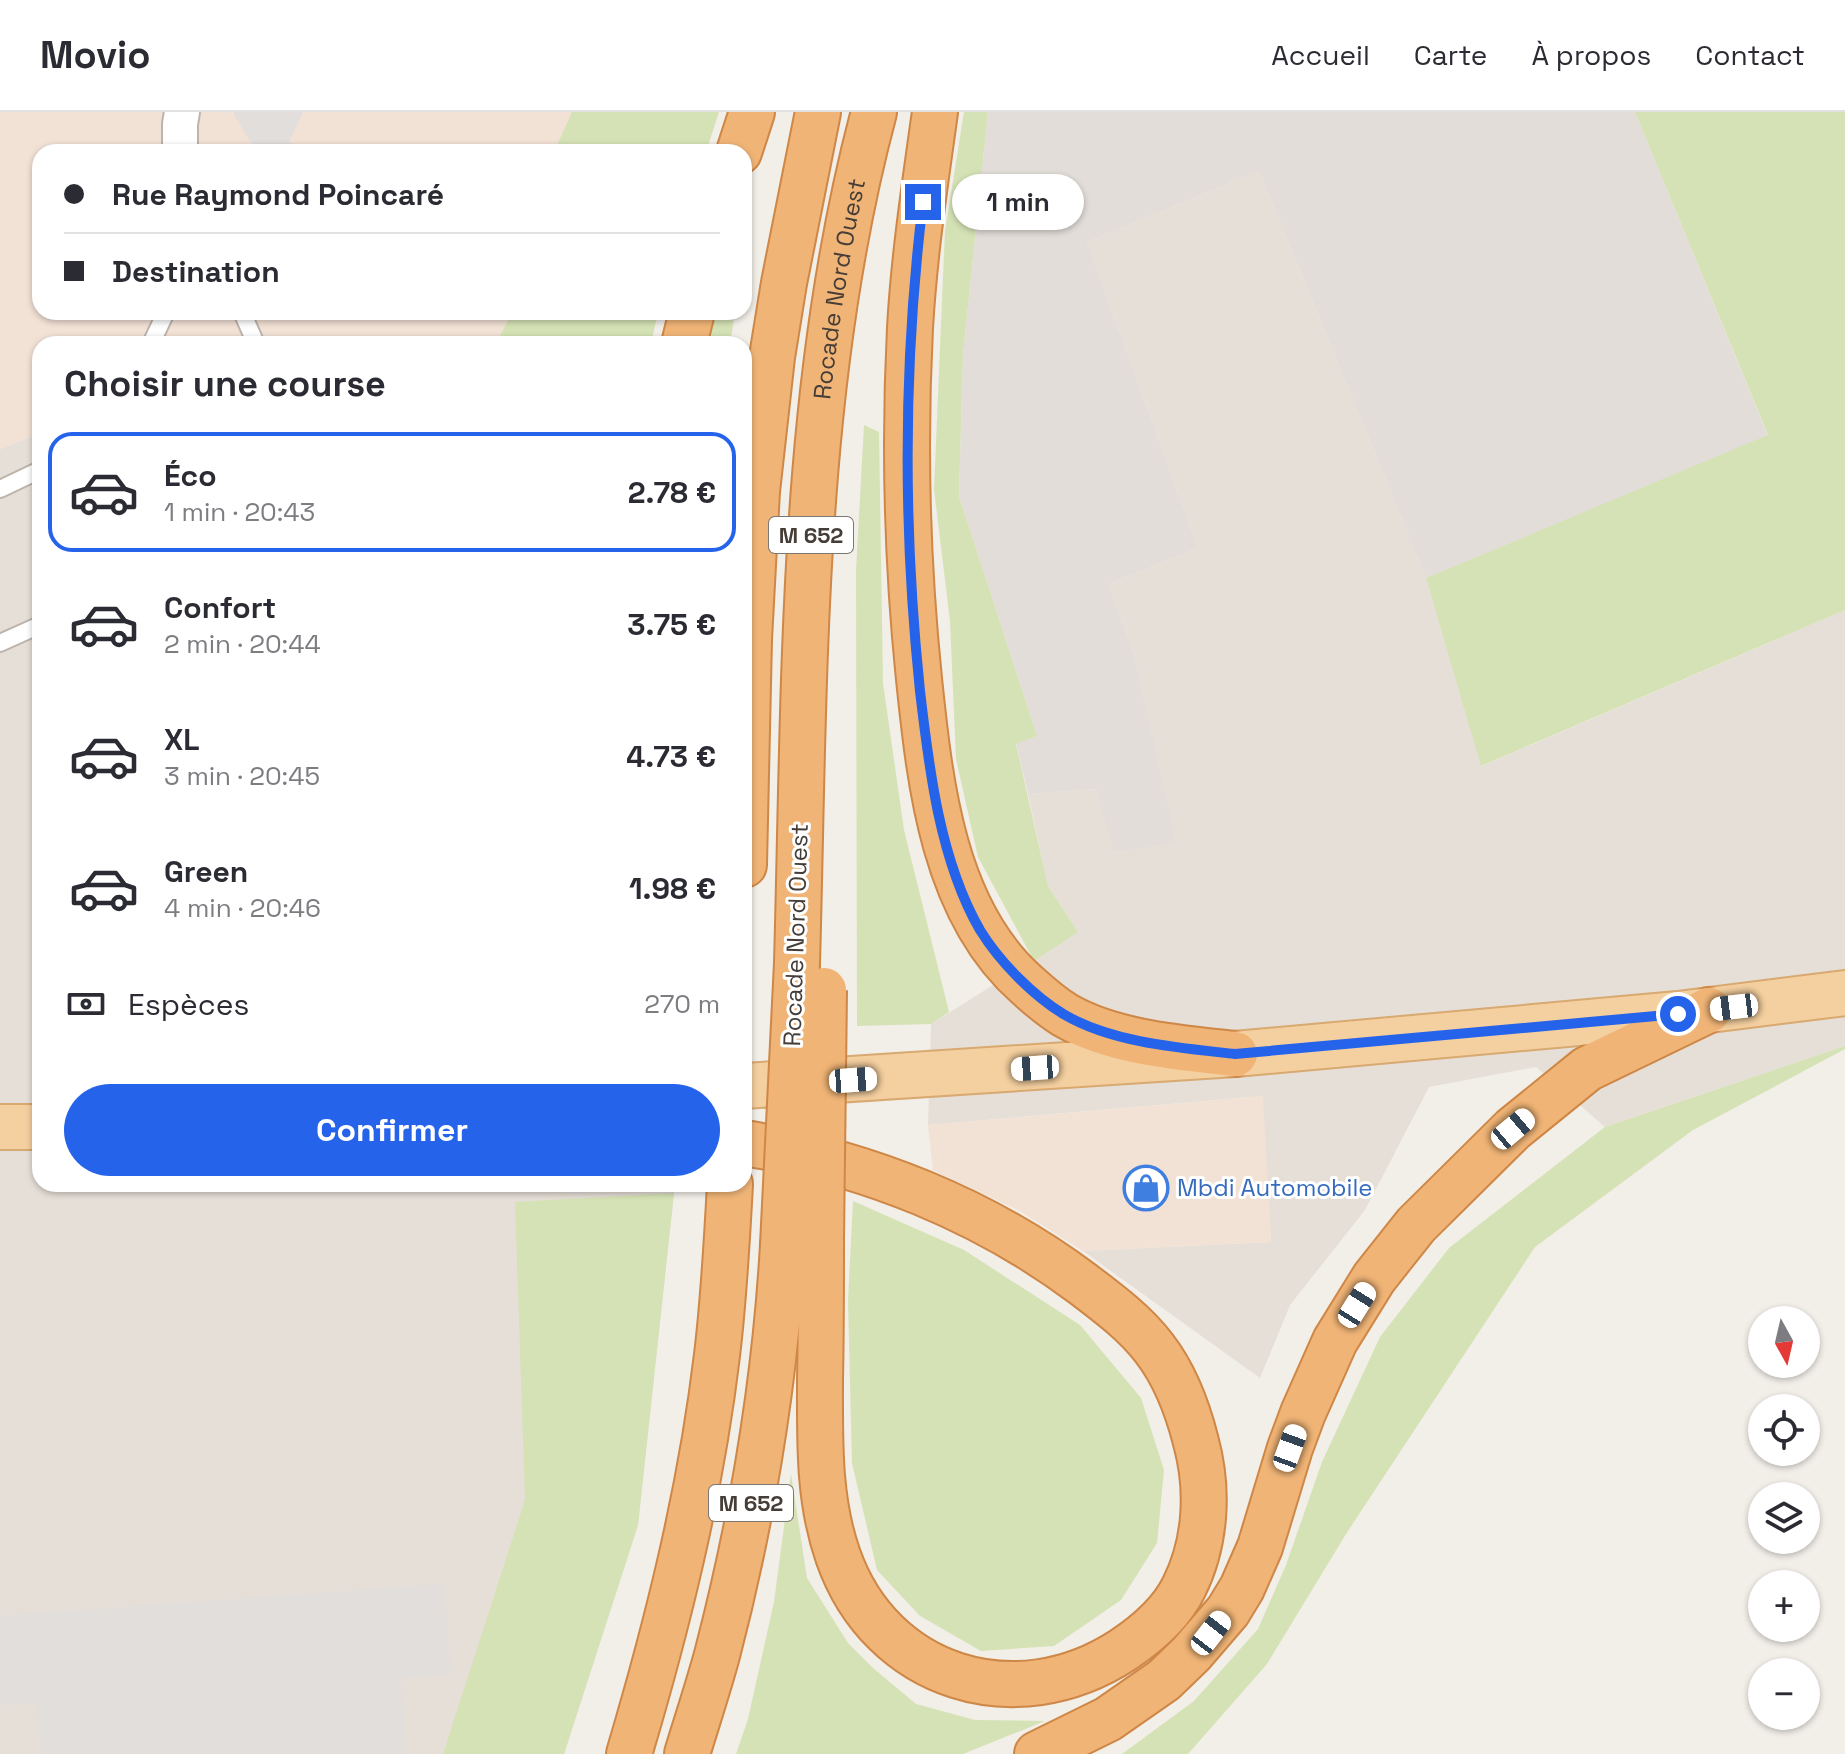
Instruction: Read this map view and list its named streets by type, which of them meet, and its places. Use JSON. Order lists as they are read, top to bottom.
{
  "streets": {
    "highway": ["Rocade Nord Ouest", "M 652"]
  },
  "places": {
    "shop": ["Mbdi Automobile"]
  },
  "north": "bottom",
  "page": {
    "header": "Movio",
    "nav": [
      "Accueil",
      "Carte",
      "À propos",
      "Contact"
    ],
    "banner": ["Rue Raymond Poincaré", "Destination"],
    "bubble": "1 min",
    "heading": "Choisir une course",
    "list": [
      {
        "name": "Éco",
        "note": "1 min · 20:43",
        "value": "2.78 €"
      },
      {
        "name": "Confort",
        "note": "2 min · 20:44",
        "value": "3.75 €"
      },
      {
        "name": "XL",
        "note": "3 min · 20:45",
        "value": "4.73 €"
      },
      {
        "name": "Green",
        "note": "4 min · 20:46",
        "value": "1.98 €"
      }
    ],
    "pay": ["Espèces", "270 m"],
    "buttons": "Confirmer",
    "map_buttons": ["+", "−"]
  }
}
